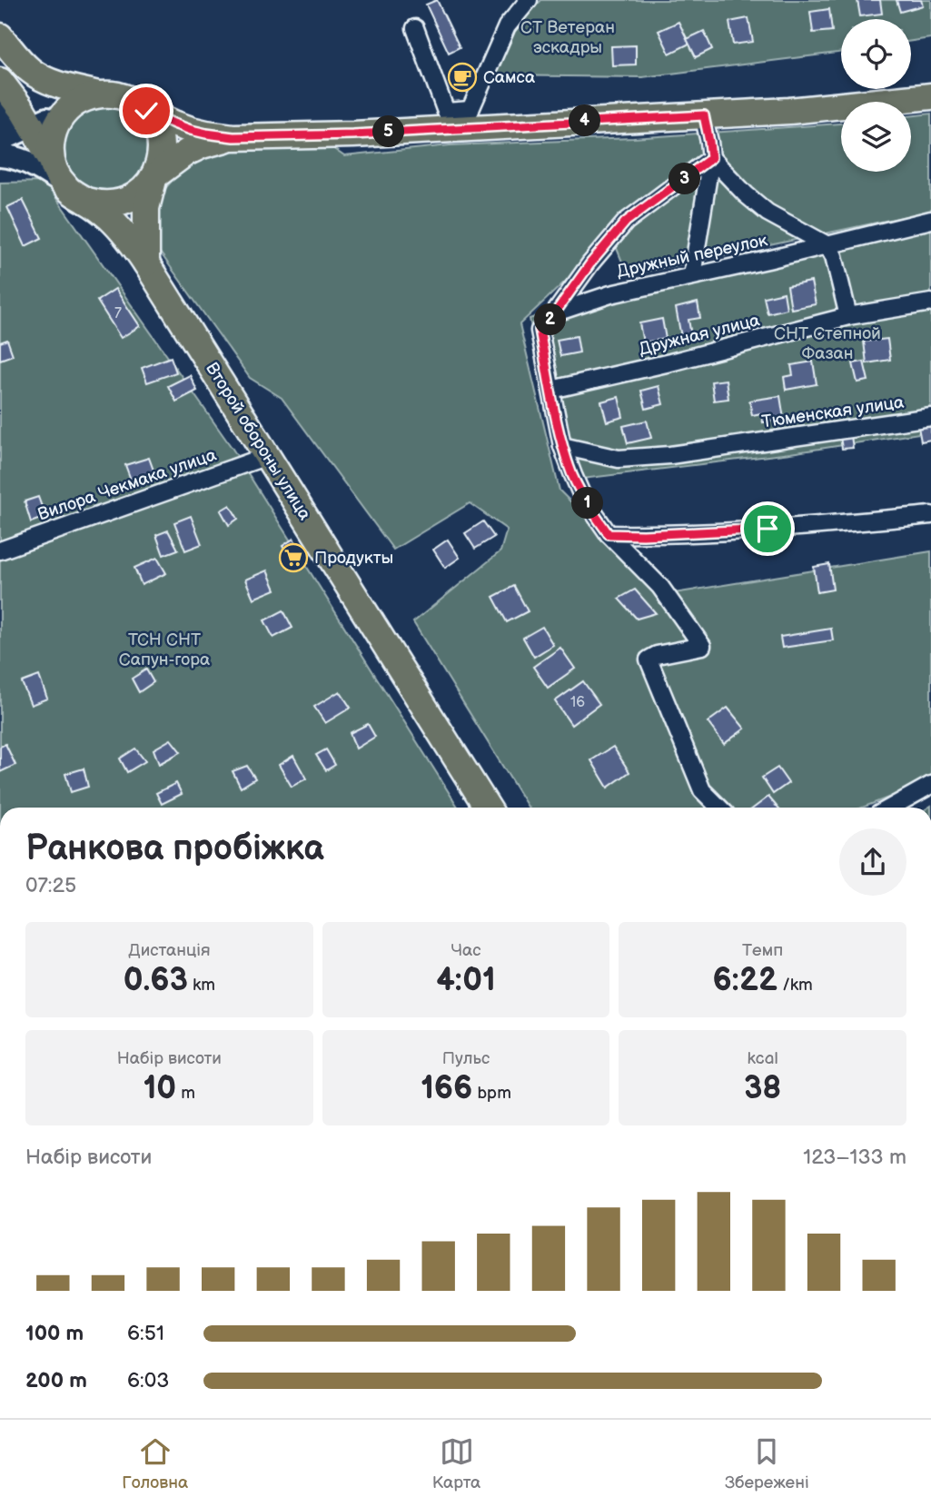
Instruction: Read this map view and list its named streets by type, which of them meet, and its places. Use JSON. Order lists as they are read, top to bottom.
{
  "streets": {
    "main road": ["Второй обороны улица"],
    "street": [
      "Дружный переулок",
      "Дружная улица",
      "Тюменская улица",
      "Вилора Чекмака улица"
    ]
  },
  "crossings": [
    ["Второй обороны улица", "Вилора Чекмака улица"]
  ],
  "parks": ["СТ Ветеран эскадры", "СНТ Степной Фазан", "ТСН СНТ Сапун-гора"],
  "places": {
    "cafe": ["Самса"],
    "supermarket": ["Продукты"]
  },
  "house_numbers": ["7", "16"],
  "page": {
    "pins": [
      "4",
      "5",
      "3",
      "2",
      "1"
    ],
    "heading": ["Ранкова пробіжка", "07:25"],
    "stats": [
      ["Дистанція", "0.63 km"],
      ["Час", "4:01"],
      ["Темп", "6:22 /km"],
      ["Набір висоти", "10 m"],
      ["Пульс", "166 bpm"],
      ["kcal", "38"]
    ],
    "chart": ["Набір висоти", "123–133 m"],
    "list": [
      {
        "name": "100 m",
        "note": "6:51"
      },
      {
        "name": "200 m",
        "note": "6:03"
      }
    ],
    "tabs": ["Головна", "Карта", "Збережені"]
  }
}
